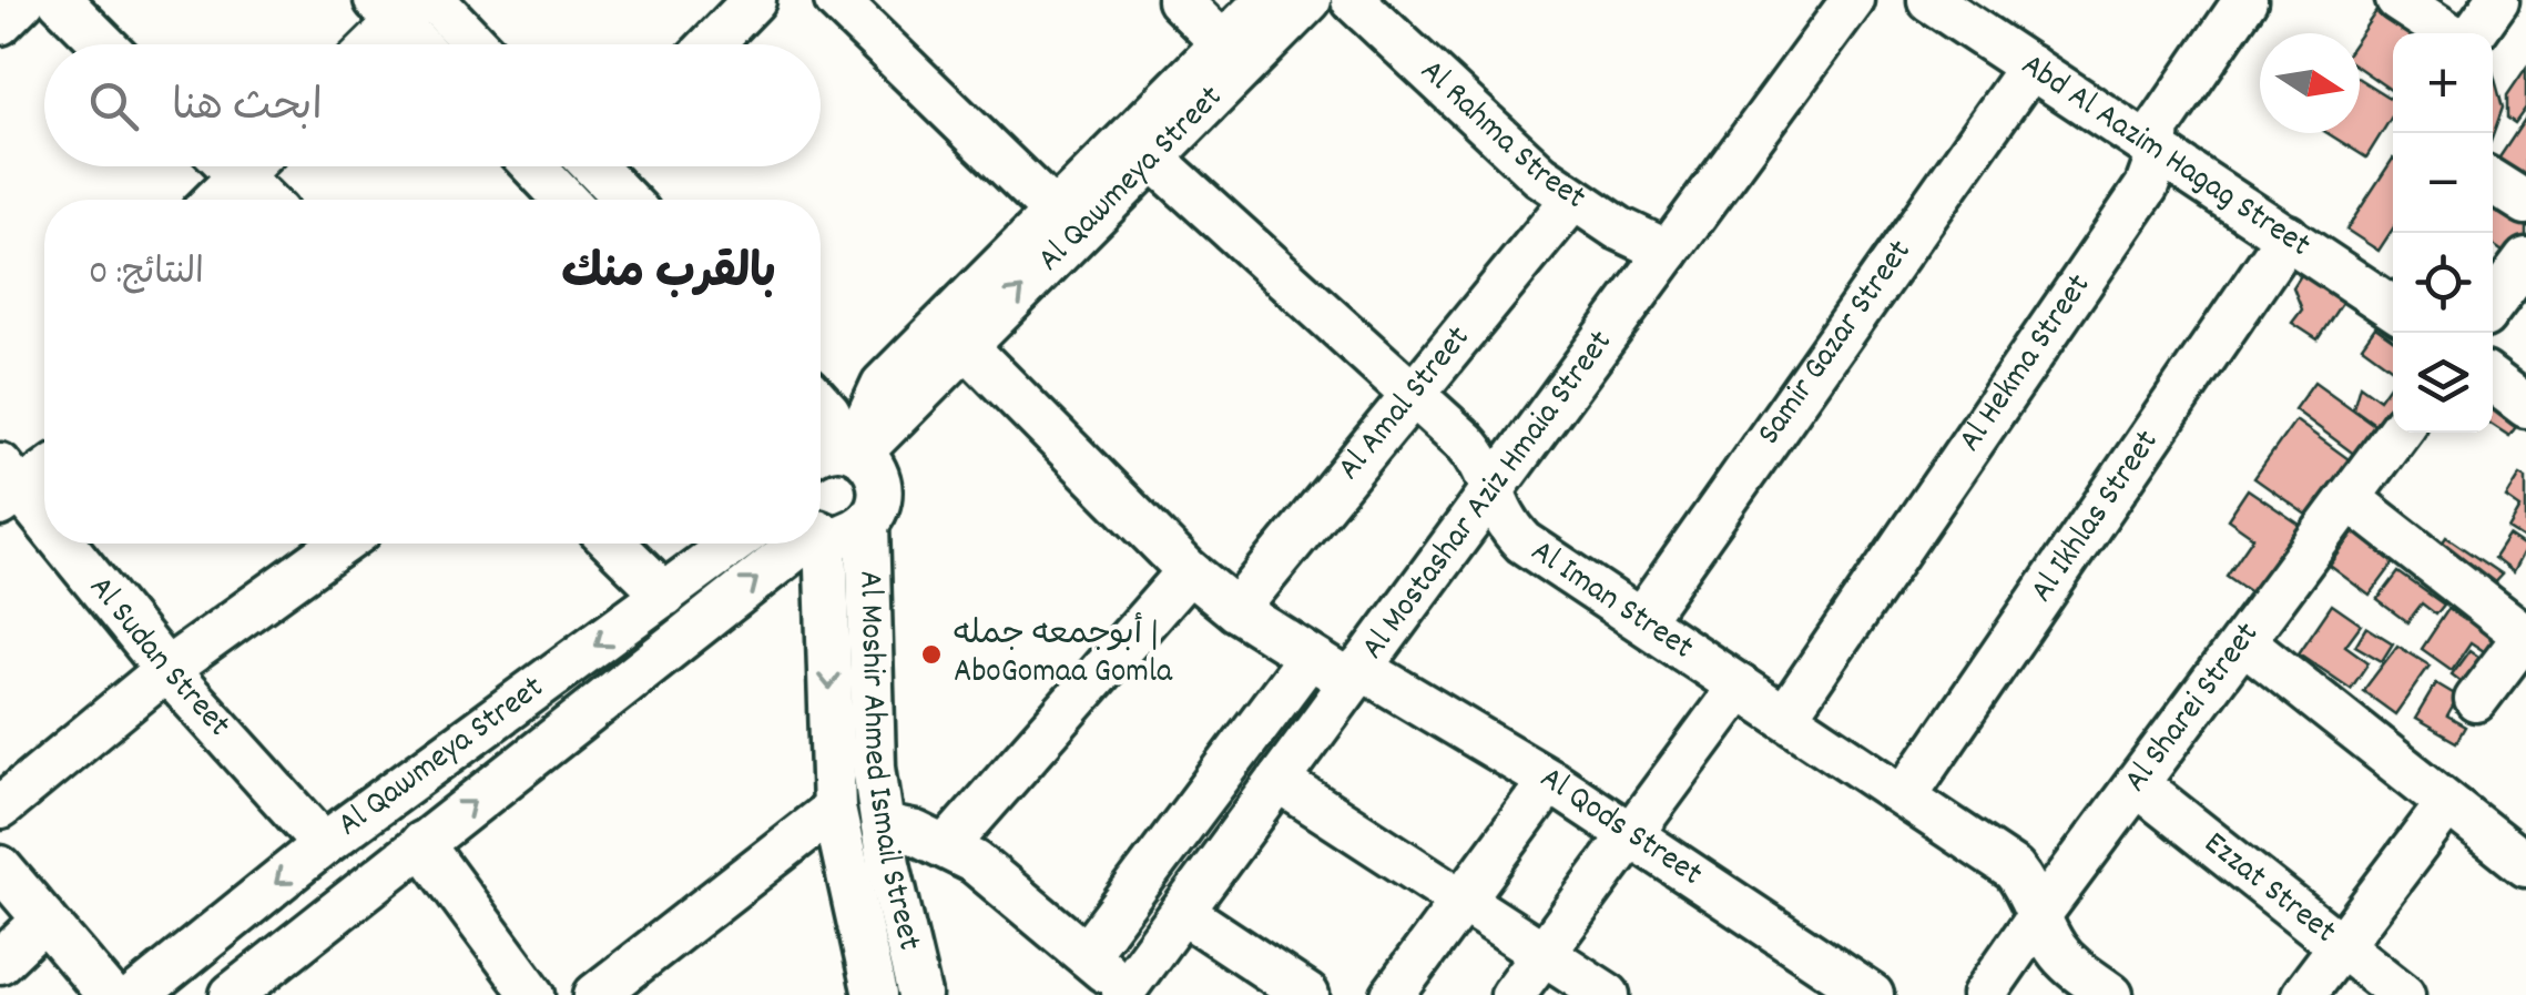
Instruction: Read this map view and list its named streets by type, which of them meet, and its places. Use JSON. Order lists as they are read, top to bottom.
{
  "streets": {
    "street": [
      "Al Rahma Street",
      "Abd Al Aazim Hagag Street",
      "Al Qawmeya Street",
      "Samir Gazar Street",
      "Al Hekma Street",
      "Al Amal Street",
      "Al Mostashar Aziz Hmaia Street",
      "Al Ikhlas Street",
      "Al Iman Street",
      "Al Sudan Street",
      "Al Sharei Street",
      "Al Moshir Ahmed Ismail Street",
      "Al Qods Street",
      "Ezzat Street"
    ]
  },
  "crossings": [
    ["Al Rahma Street", "Al Amal Street"],
    ["Al Rahma Street", "Al Mostashar Aziz Hmaia Street"],
    ["Abd Al Aazim Hagag Street", "Samir Gazar Street"],
    ["Abd Al Aazim Hagag Street", "Al Hekma Street"],
    ["Abd Al Aazim Hagag Street", "Al Ikhlas Street"],
    ["Al Qawmeya Street", "Al Iman Street"],
    ["Al Qawmeya Street", "Al Sudan Street"],
    ["Al Qawmeya Street", "Al Moshir Ahmed Ismail Street"],
    ["Al Qawmeya Street", "Al Qods Street"],
    ["Samir Gazar Street", "Al Iman Street"],
    ["Al Hekma Street", "Al Iman Street"],
    ["Al Amal Street", "Al Iman Street"],
    ["Al Amal Street", "Al Qods Street"],
    ["Al Mostashar Aziz Hmaia Street", "Al Iman Street"],
    ["Al Mostashar Aziz Hmaia Street", "Al Qods Street"],
    ["Al Ikhlas Street", "Al Iman Street"],
    ["Al Iman Street", "Al Sharei Street"],
    ["Al Sharei Street", "Ezzat Street"]
  ],
  "places": ["أبوجمعه جمله | AboGomaa Gomla"],
  "north": "right",
  "page": {
    "map_buttons": ["+", "−"],
    "search": "ابحث هنا",
    "heading": ["بالقرب منك", "النتائج: 0"]
  }
}
